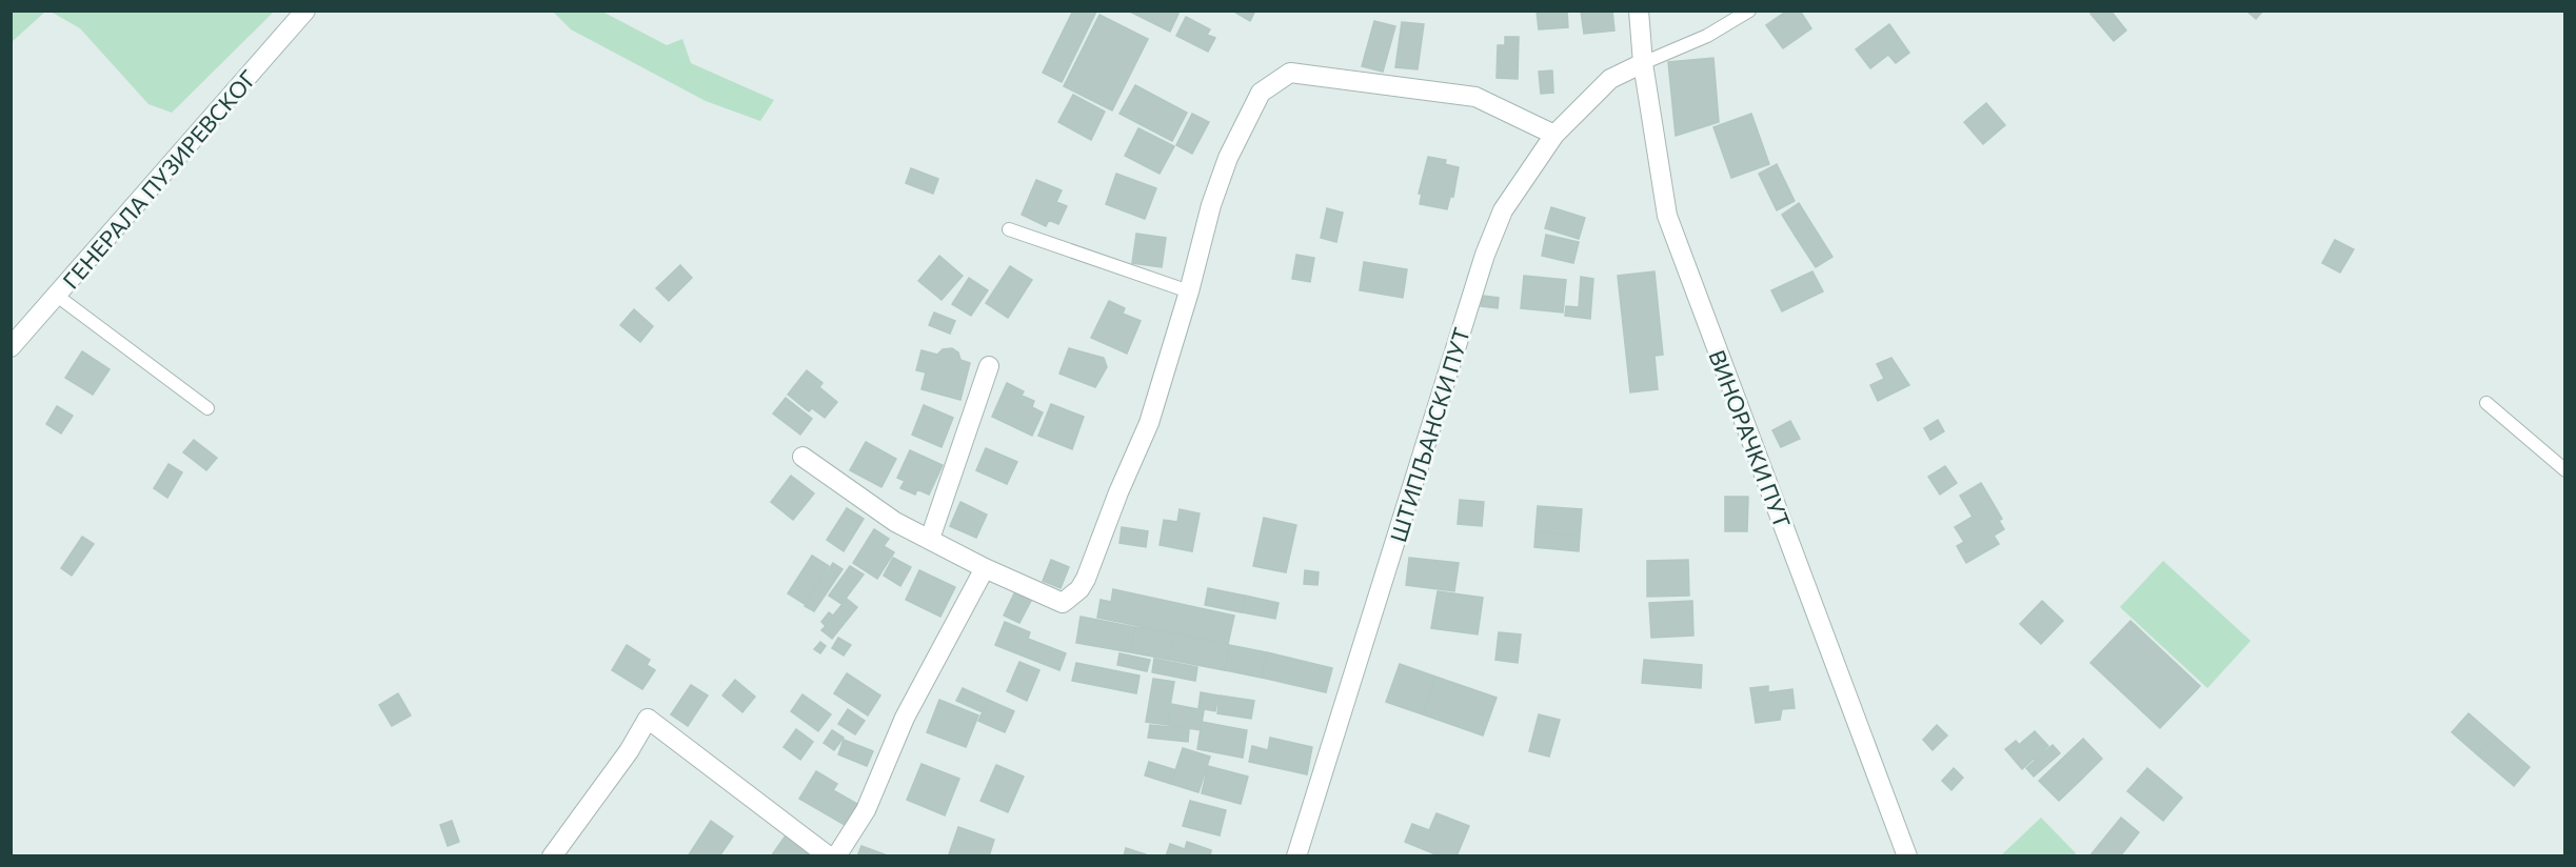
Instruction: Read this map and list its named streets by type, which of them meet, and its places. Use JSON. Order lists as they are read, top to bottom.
{
  "streets": {
    "street": ["ГЕНЕРАЛА ПУЗИРЕВСКОГ", "ШТИПЉАНСКИ ПУТ", "ВИНОРАЧКИ ПУТ"]
  },
  "crossings": [
    ["ШТИПЉАНСКИ ПУТ", "ВИНОРАЧКИ ПУТ"]
  ]
}
